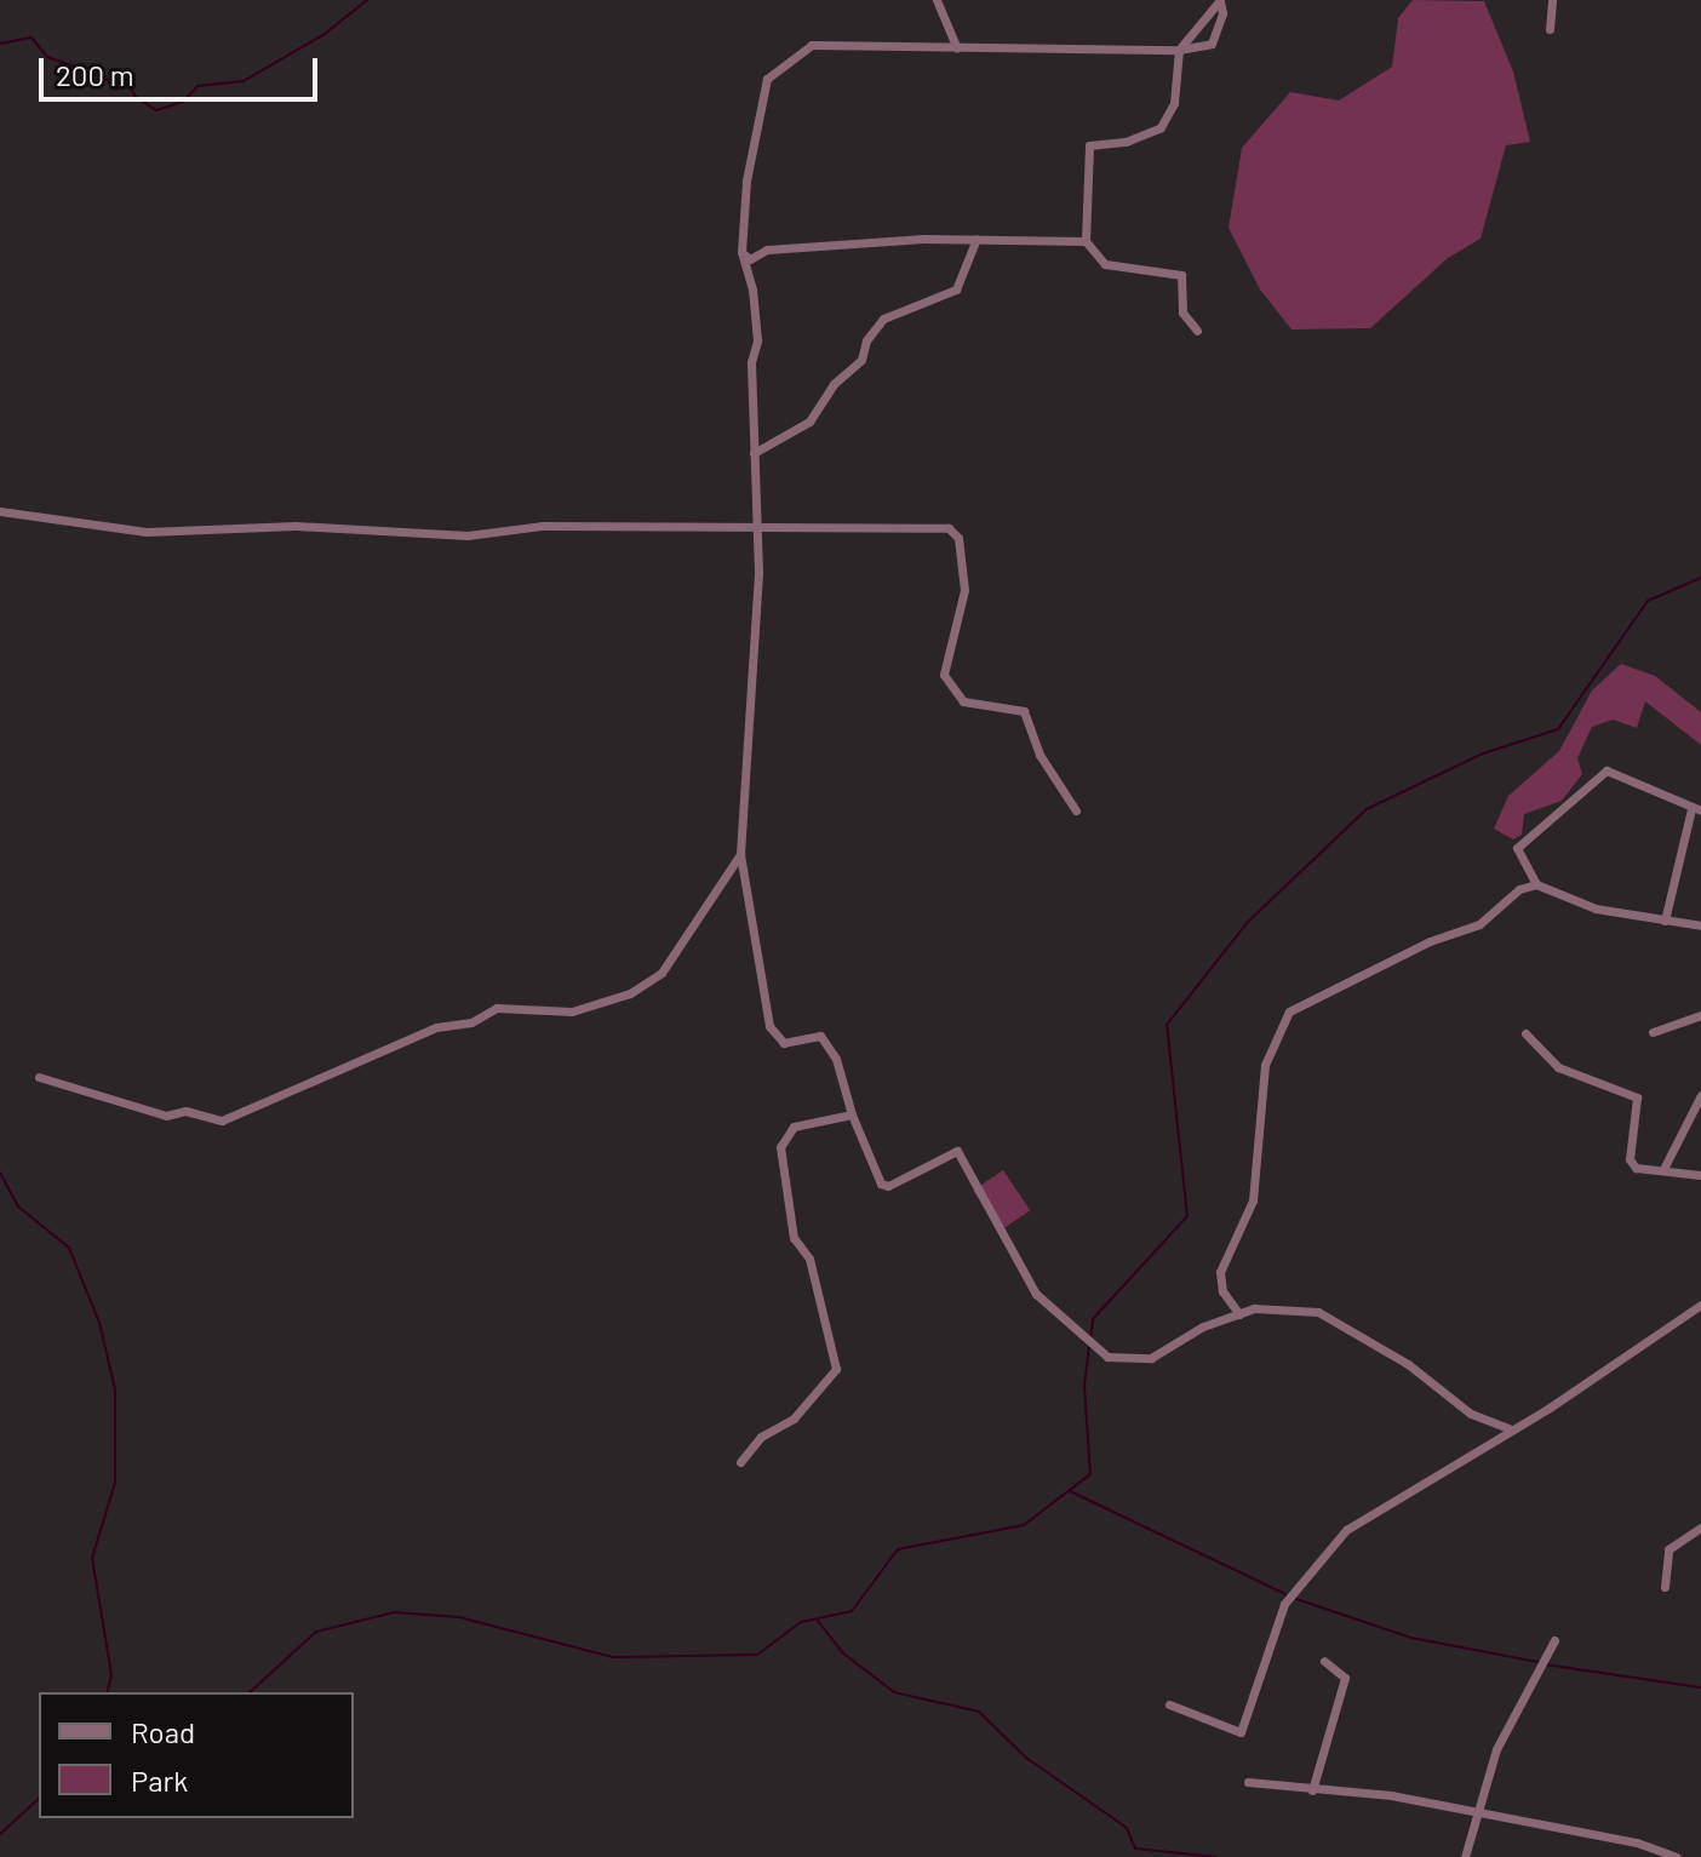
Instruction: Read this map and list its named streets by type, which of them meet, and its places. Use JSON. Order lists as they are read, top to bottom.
{
  "legend": ["Road", "Park"],
  "scale_bar": "200 m"
}
